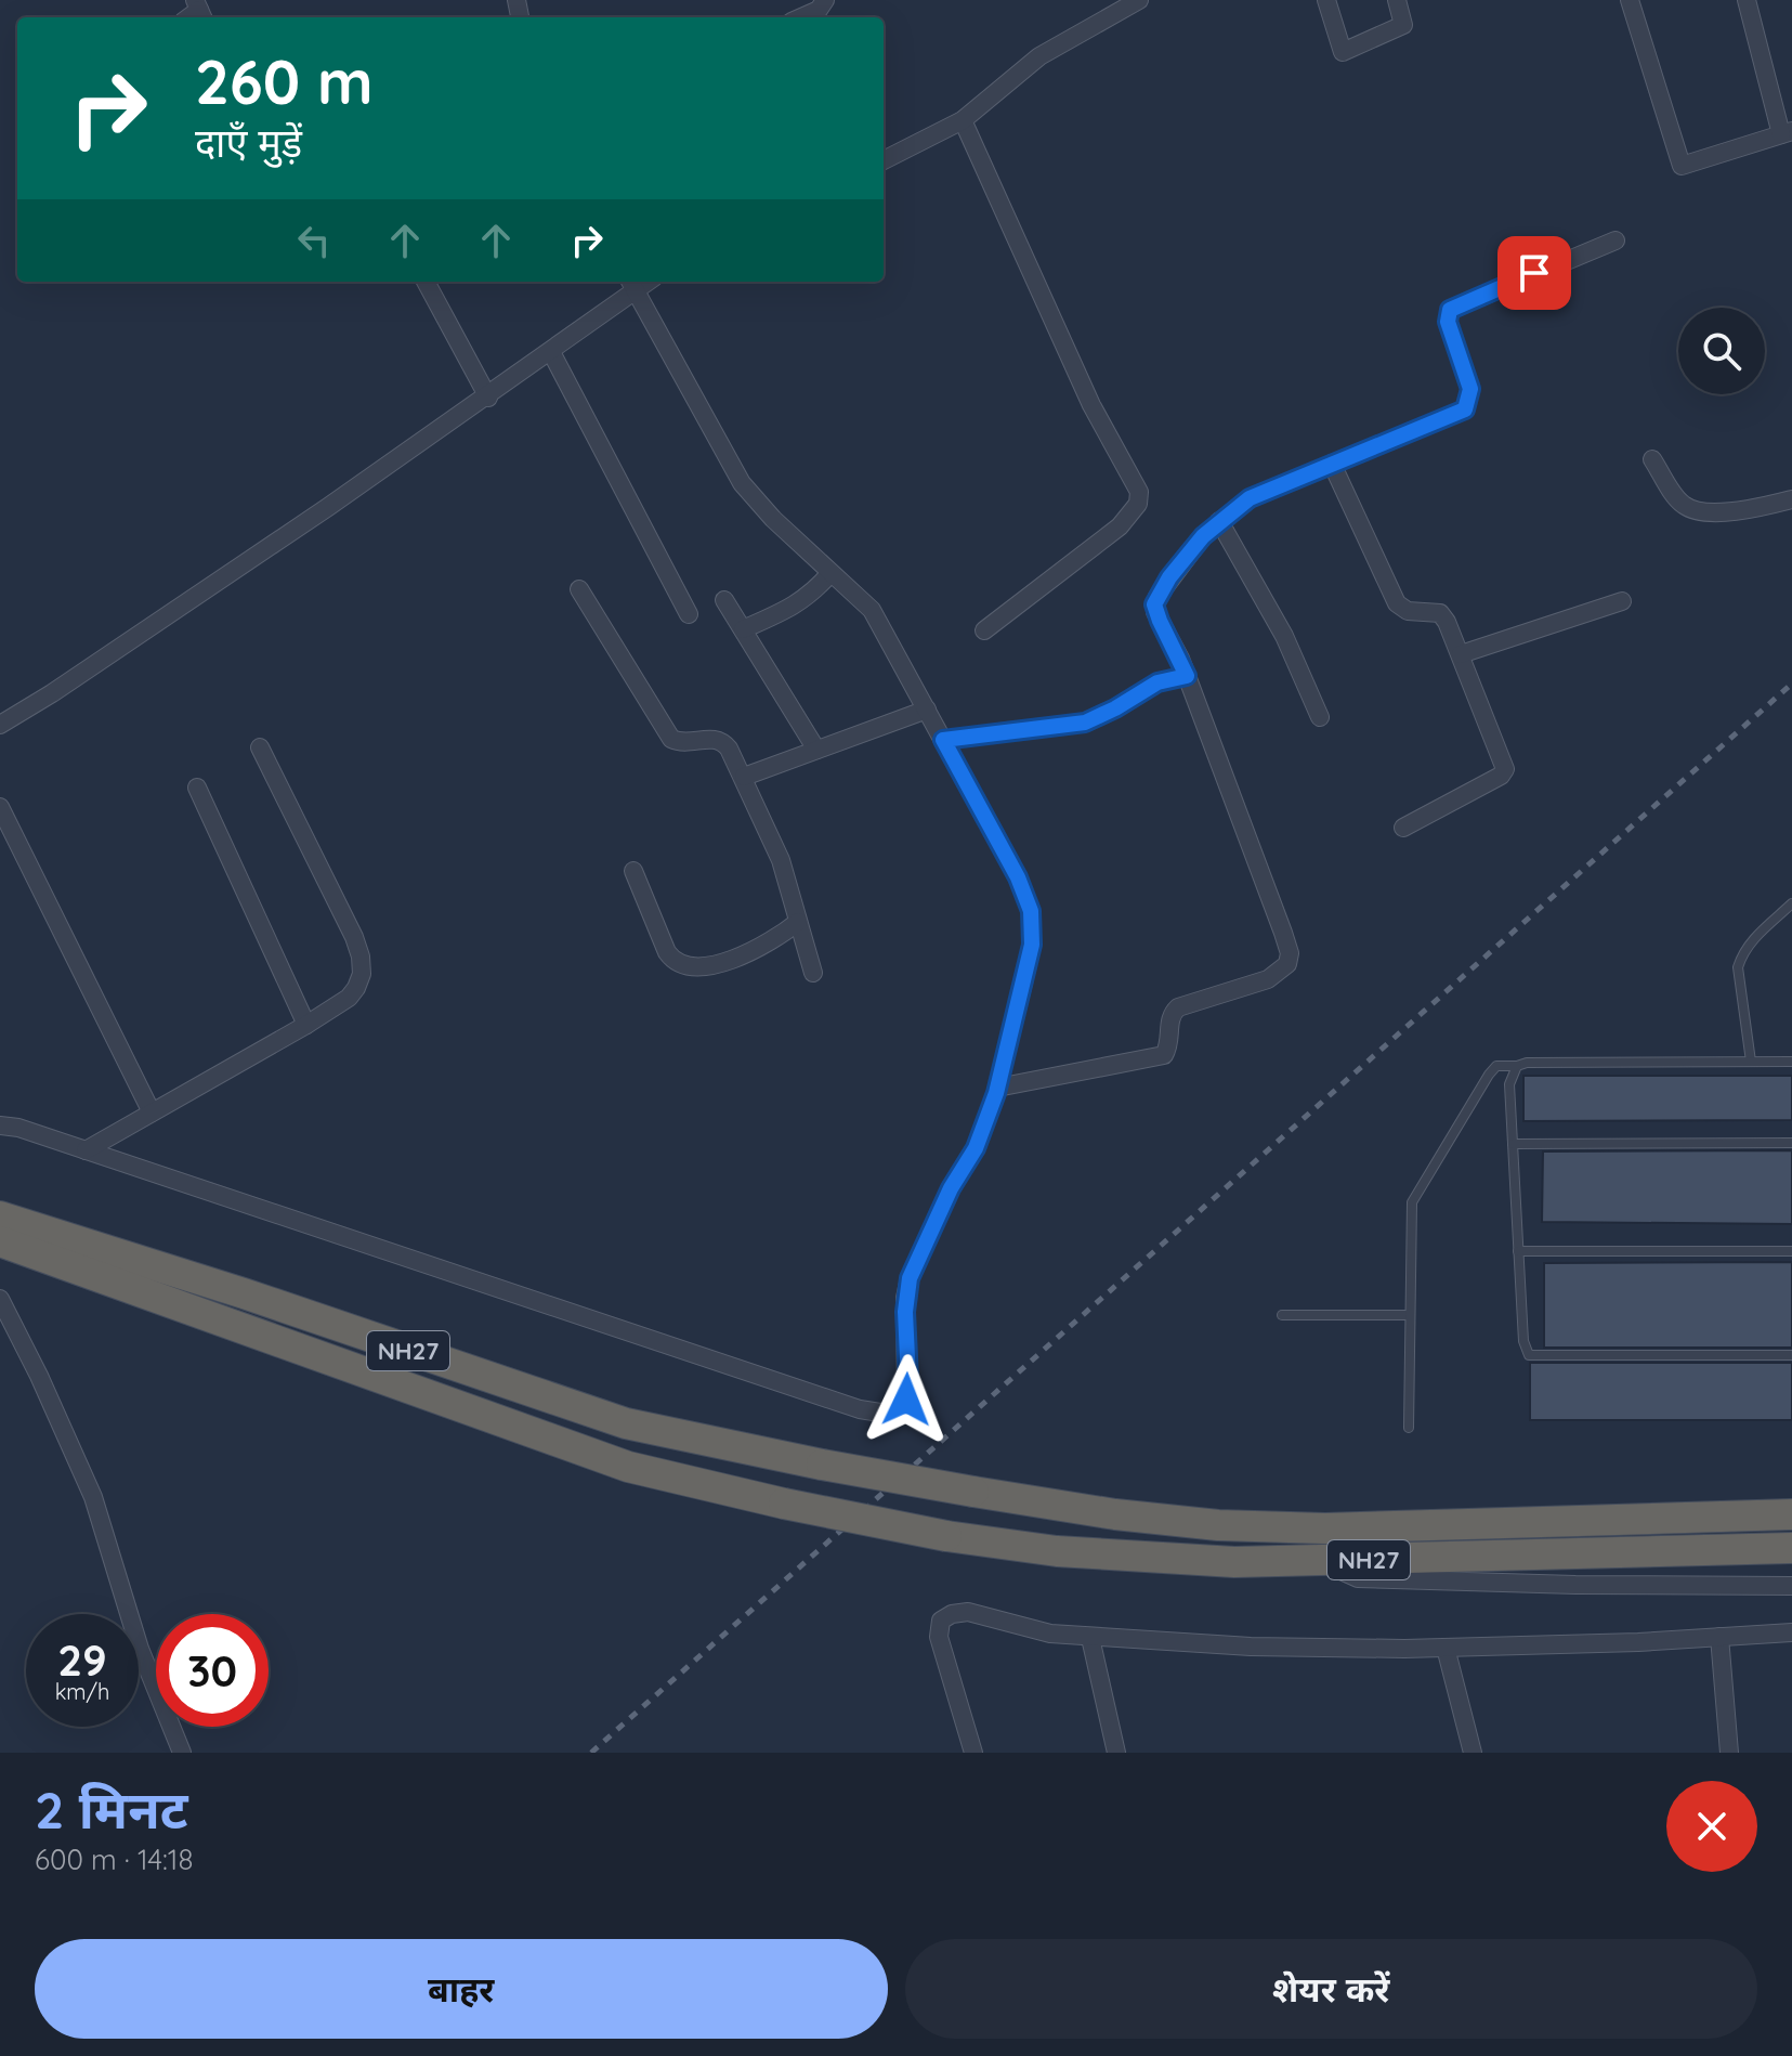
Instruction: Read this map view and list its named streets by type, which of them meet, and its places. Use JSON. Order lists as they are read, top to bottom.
{
  "streets": {
    "highway": ["NH27"]
  },
  "page": {
    "turn": ["260 m", "दाएँ मुड़ें"],
    "speed": "29 km/h",
    "limit": "30",
    "heading": ["2 मिनट", "600 m · 14:18"],
    "buttons": ["बाहर", "शेयर करें"]
  }
}
